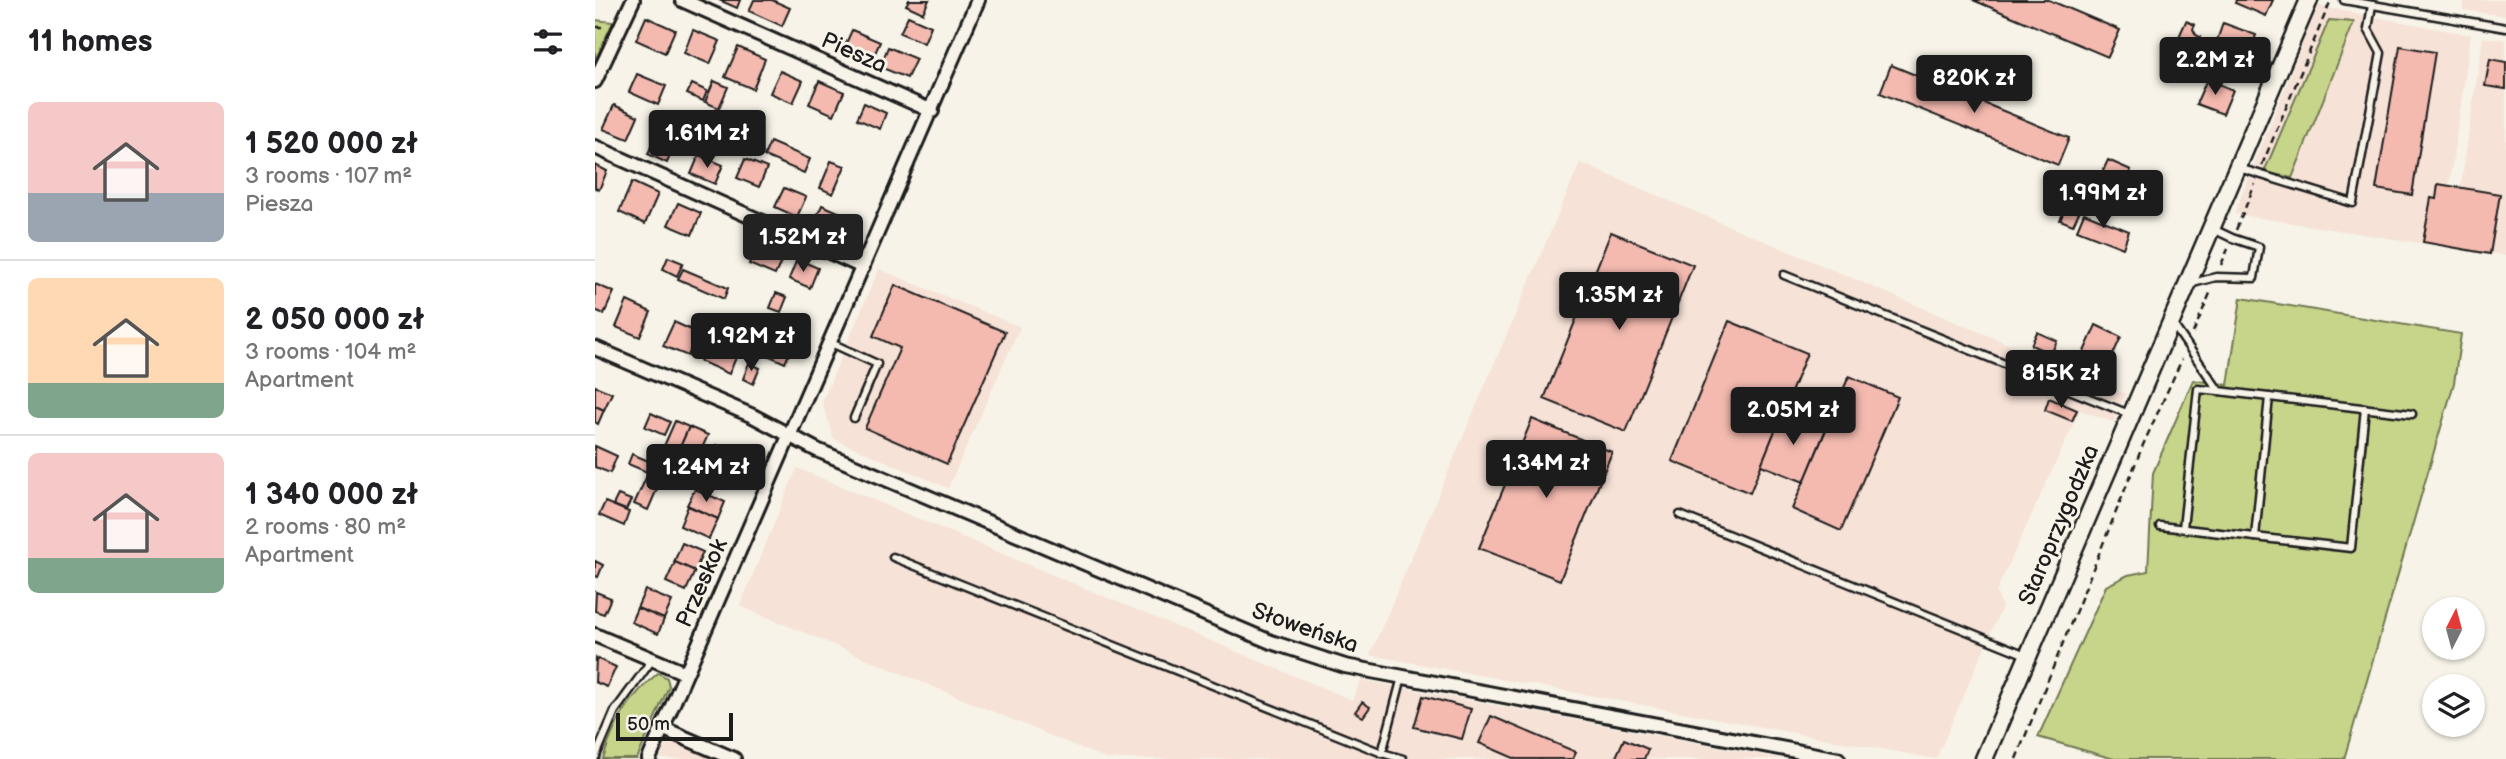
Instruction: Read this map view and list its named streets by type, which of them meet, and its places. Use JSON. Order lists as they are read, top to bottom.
{
  "streets": {
    "street": [
      "Piesza",
      "Staroprzygodzka",
      "Przeskok",
      "Słoweńska"
    ]
  },
  "crossings": [
    ["Piesza", "Przeskok"],
    ["Przeskok", "Słoweńska"]
  ],
  "scale_bar": "50 m",
  "north": "top",
  "page": {
    "heading": "11 homes",
    "price": [
      "2.2M zł",
      "820K zł",
      "1.61M zł",
      "1.99M zł",
      "1.52M zł",
      "1.35M zł",
      "1.92M zł",
      "815K zł",
      "2.05M zł",
      "1.34M zł",
      "1.24M zł"
    ],
    "list": [
      {
        "name": "1 520 000 zł",
        "note": "3 rooms · 107 m² · Piesza"
      },
      {
        "name": "2 050 000 zł",
        "note": "3 rooms · 104 m² · Apartment"
      },
      {
        "name": "1 340 000 zł",
        "note": "2 rooms · 80 m² · Apartment"
      }
    ],
    "scale": "50 m"
  }
}
